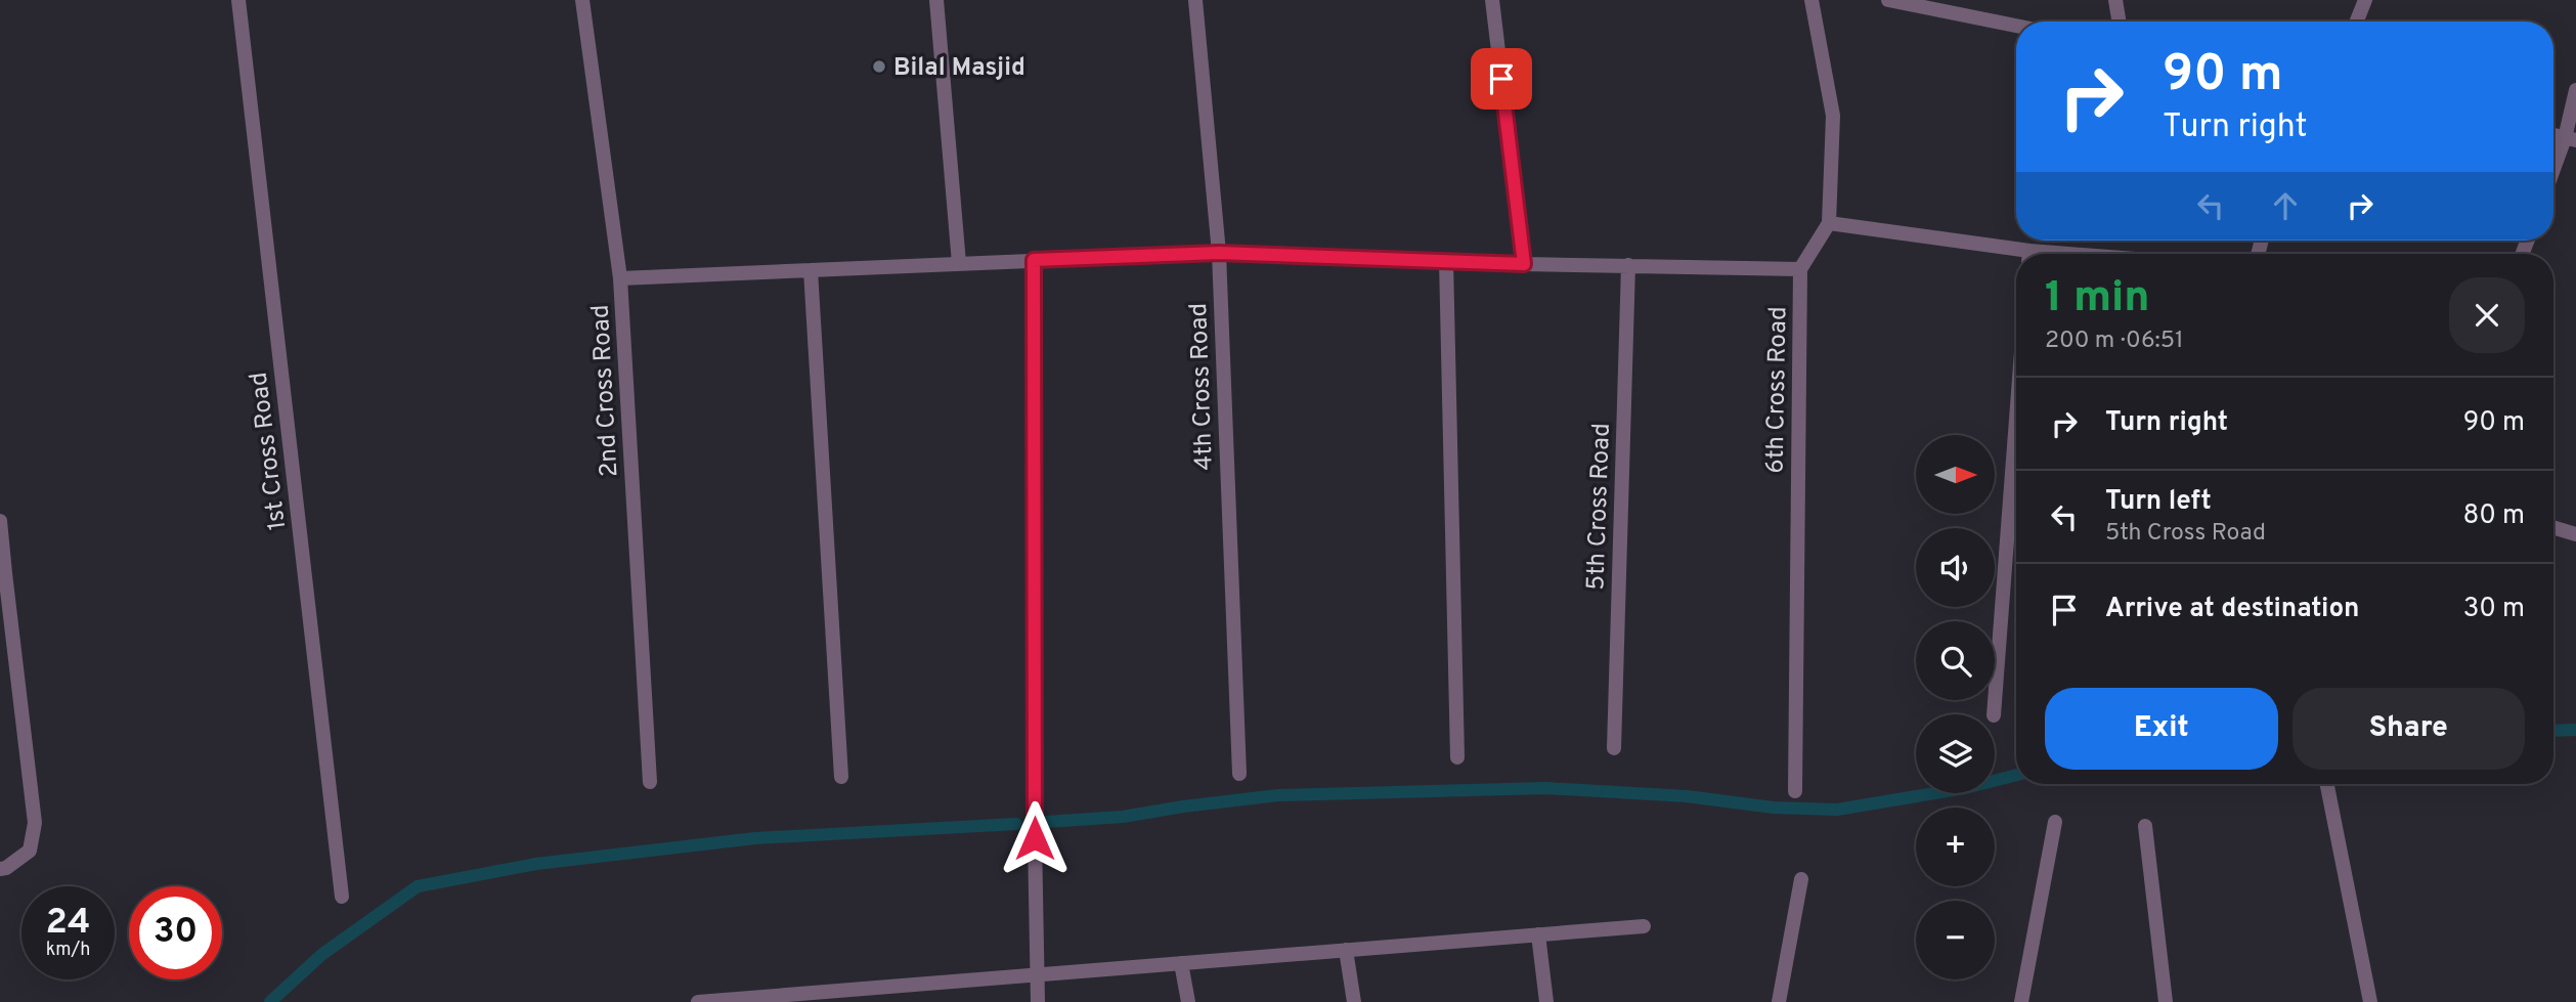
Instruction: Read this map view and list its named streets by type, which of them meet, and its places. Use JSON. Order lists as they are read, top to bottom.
{
  "streets": {
    "street": [
      "4th Cross Road",
      "6th Cross Road",
      "2nd Cross Road",
      "1st Cross Road",
      "5th Cross Road"
    ]
  },
  "places": ["Bilal Masjid"],
  "north": "right",
  "page": {
    "turn": ["90 m", "Turn right"],
    "heading": ["1 min", "200 m · 06:51"],
    "list": [
      {
        "name": "Turn right",
        "value": "90 m"
      },
      {
        "name": "Turn left",
        "note": "5th Cross Road",
        "value": "80 m"
      },
      {
        "name": "Arrive at destination",
        "value": "30 m"
      }
    ],
    "map_buttons": ["+", "−"],
    "buttons": ["Exit", "Share"],
    "speed": "24 km/h",
    "limit": "30"
  }
}
